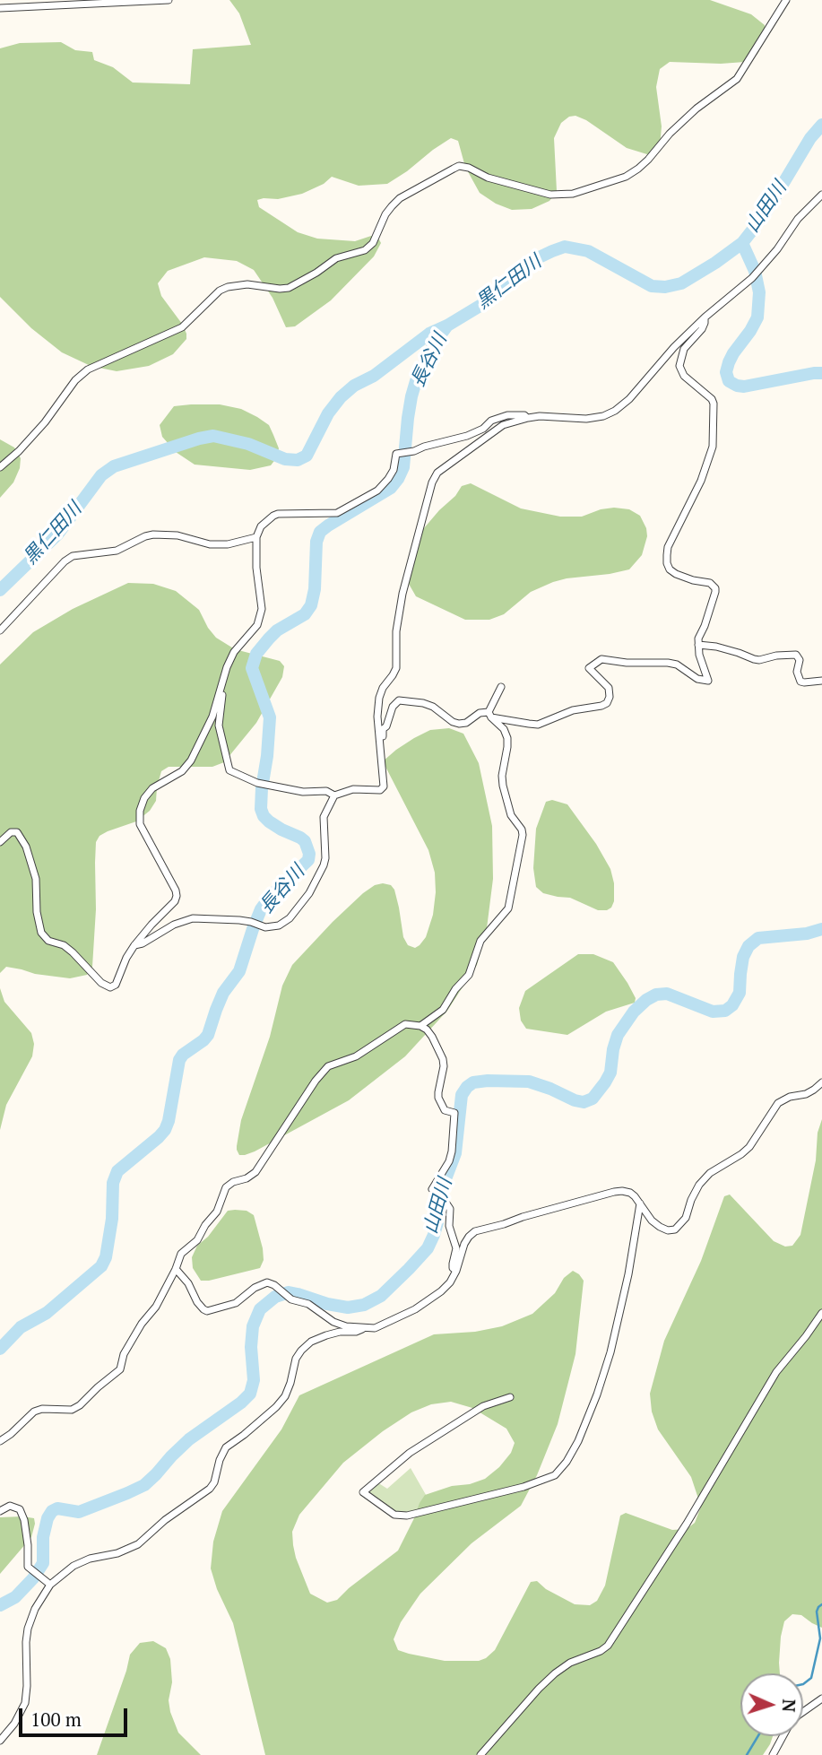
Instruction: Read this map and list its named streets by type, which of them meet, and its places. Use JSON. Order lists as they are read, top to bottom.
{
  "water": ["山田川", "黒仁田川", "長谷川"],
  "scale_bar": "100 m",
  "north": "right"
}
